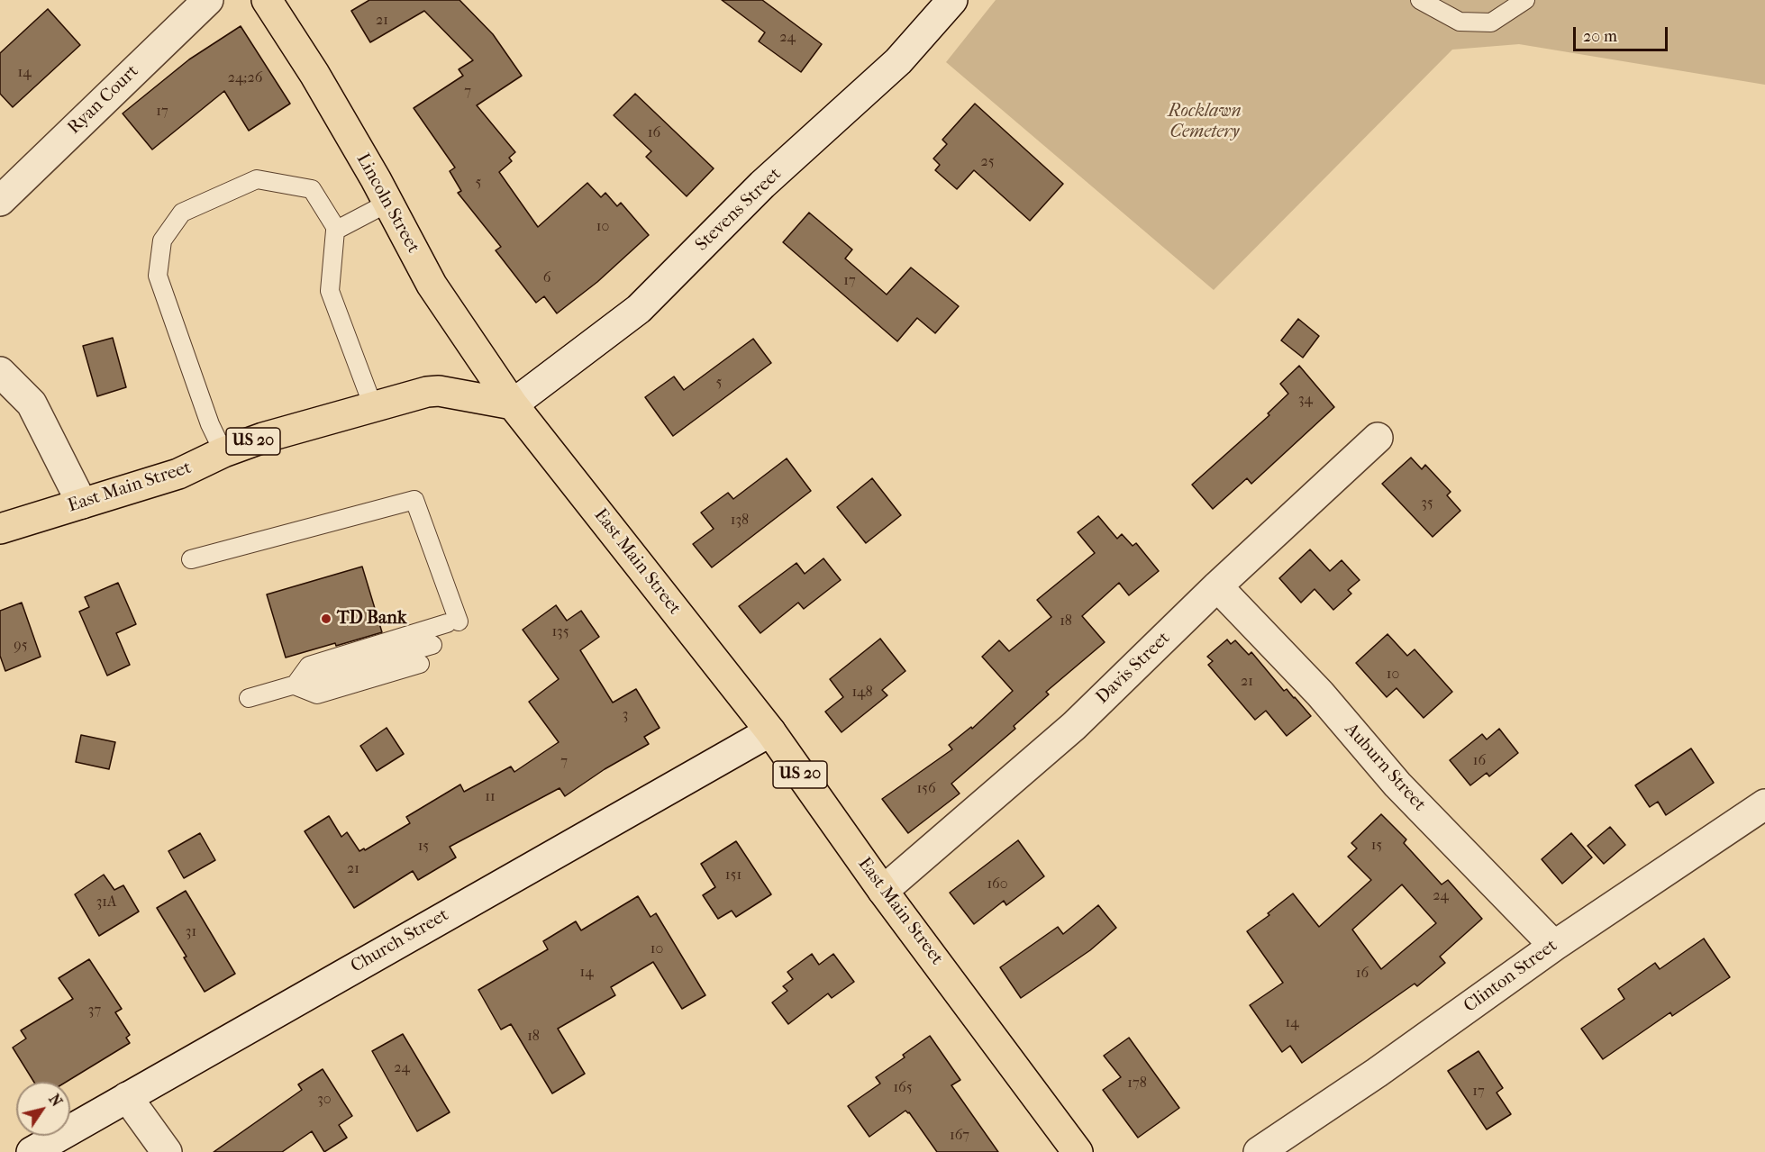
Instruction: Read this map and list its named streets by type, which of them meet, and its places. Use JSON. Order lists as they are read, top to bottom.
{
  "streets": {
    "main road": ["Lincoln Street", "US 20", "East Main Street"],
    "street": [
      "Ryan Court",
      "Stevens Street",
      "Davis Street",
      "Auburn Street",
      "Church Street",
      "Clinton Street"
    ]
  },
  "crossings": [
    ["Lincoln Street", "Stevens Street"],
    ["Lincoln Street", "East Main Street"],
    ["Stevens Street", "East Main Street"],
    ["East Main Street", "Davis Street"],
    ["East Main Street", "Church Street"],
    ["Davis Street", "Auburn Street"],
    ["Auburn Street", "Clinton Street"]
  ],
  "parks": ["Rocklawn Cemetery"],
  "places": ["TD Bank"],
  "house_numbers": [
    "21",
    "24",
    "14",
    "24;26",
    "7",
    "17",
    "16",
    "25",
    "5",
    "10",
    "6",
    "17",
    "5",
    "34",
    "35",
    "138",
    "18",
    "135",
    "95",
    "10",
    "21",
    "148",
    "3",
    "16",
    "7",
    "156",
    "11",
    "15",
    "15",
    "21",
    "151",
    "160",
    "24",
    "31A",
    "31",
    "10",
    "14",
    "16",
    "37",
    "14",
    "18",
    "24",
    "178",
    "165",
    "17",
    "30",
    "167"
  ],
  "scale_bar": "20 m",
  "north": "top right"
}
